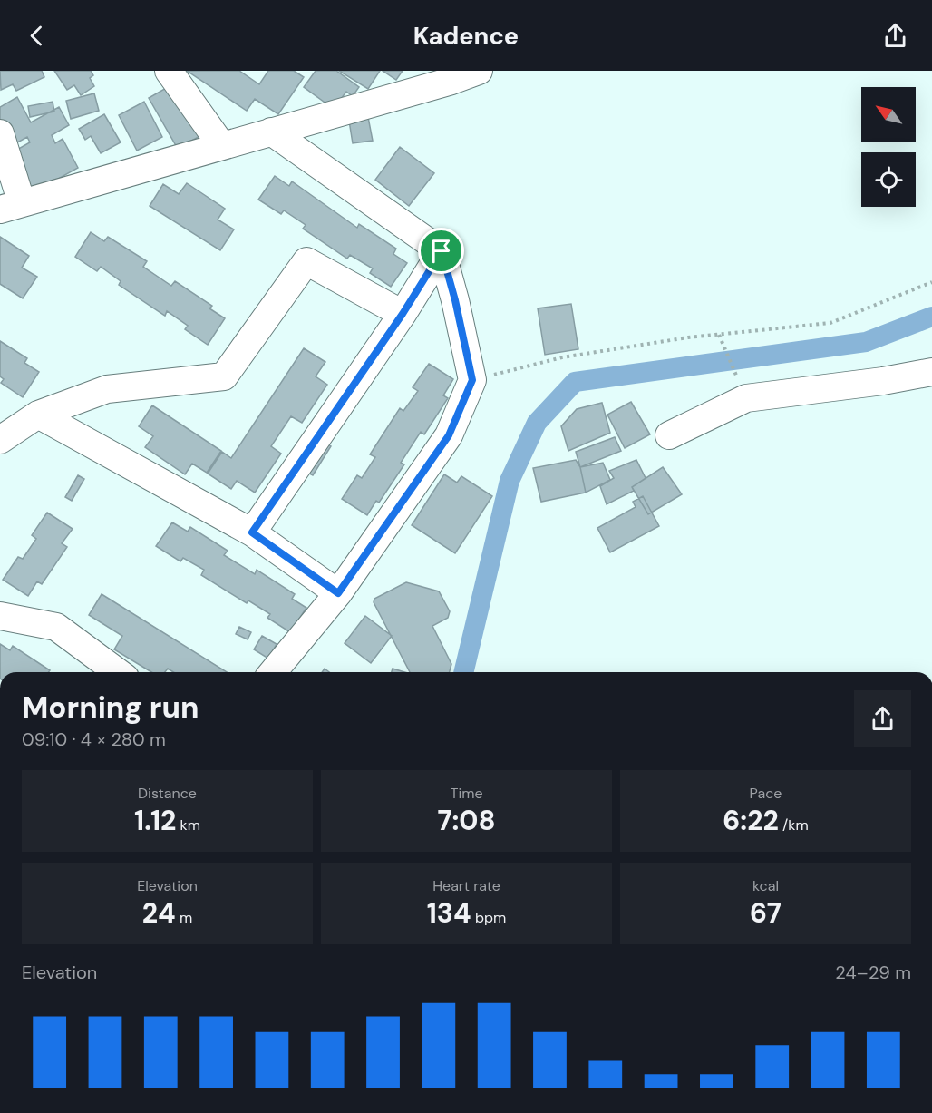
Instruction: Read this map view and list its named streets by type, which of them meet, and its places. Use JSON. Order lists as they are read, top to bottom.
{
  "north": "top left",
  "page": {
    "header": "Kadence",
    "heading": ["Morning run", "09:10 · 4 × 280 m"],
    "stats": [
      ["Distance", "1.12 km"],
      ["Time", "7:08"],
      ["Pace", "6:22 /km"],
      ["Elevation", "24 m"],
      ["Heart rate", "134 bpm"],
      ["kcal", "67"]
    ],
    "chart": ["Elevation", "24–29 m"]
  }
}
